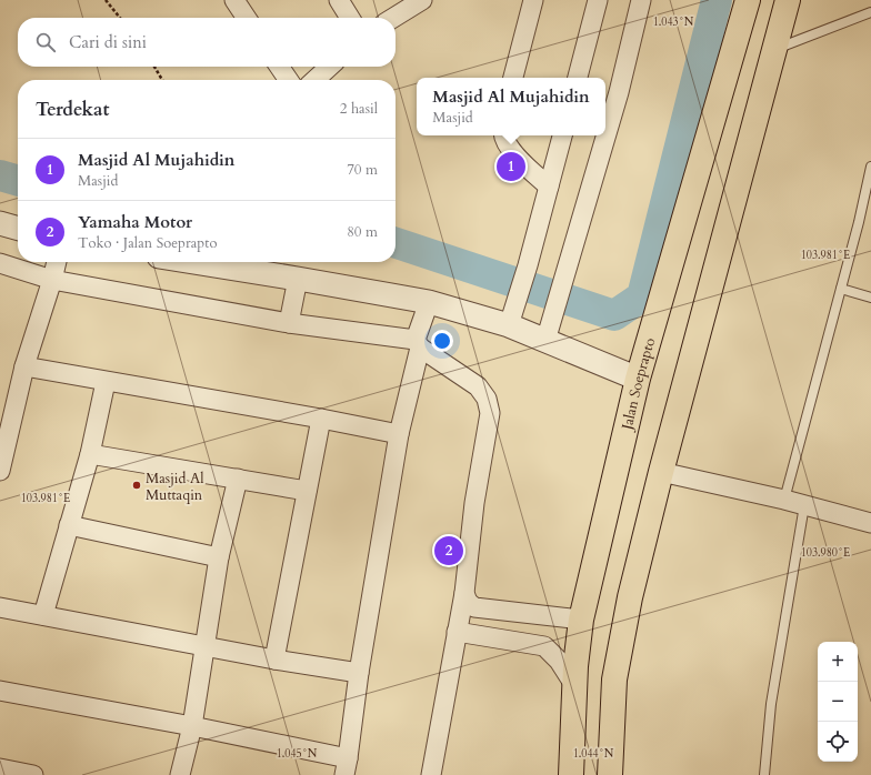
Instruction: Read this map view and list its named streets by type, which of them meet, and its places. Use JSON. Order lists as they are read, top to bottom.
{
  "streets": {
    "highway": ["Jalan Soeprapto"]
  },
  "places": ["Masjid Al Muttaqin"],
  "page": {
    "search": "Cari di sini",
    "popup": ["Masjid Al Mujahidin", "Masjid"],
    "heading": ["Terdekat", "2 hasil"],
    "list": [
      {
        "mark": "1",
        "name": "Masjid Al Mujahidin",
        "note": "Masjid",
        "value": "70 m"
      },
      {
        "mark": "2",
        "name": "Yamaha Motor",
        "note": "Toko · Jalan Soeprapto",
        "value": "80 m"
      }
    ],
    "pins": ["1", "2"],
    "map_buttons": ["+", "−"]
  },
  "coordinates": [
    "1.043°N",
    "103.981°E",
    "103.980°E",
    "1.045°N",
    "1.044°N"
  ]
}
